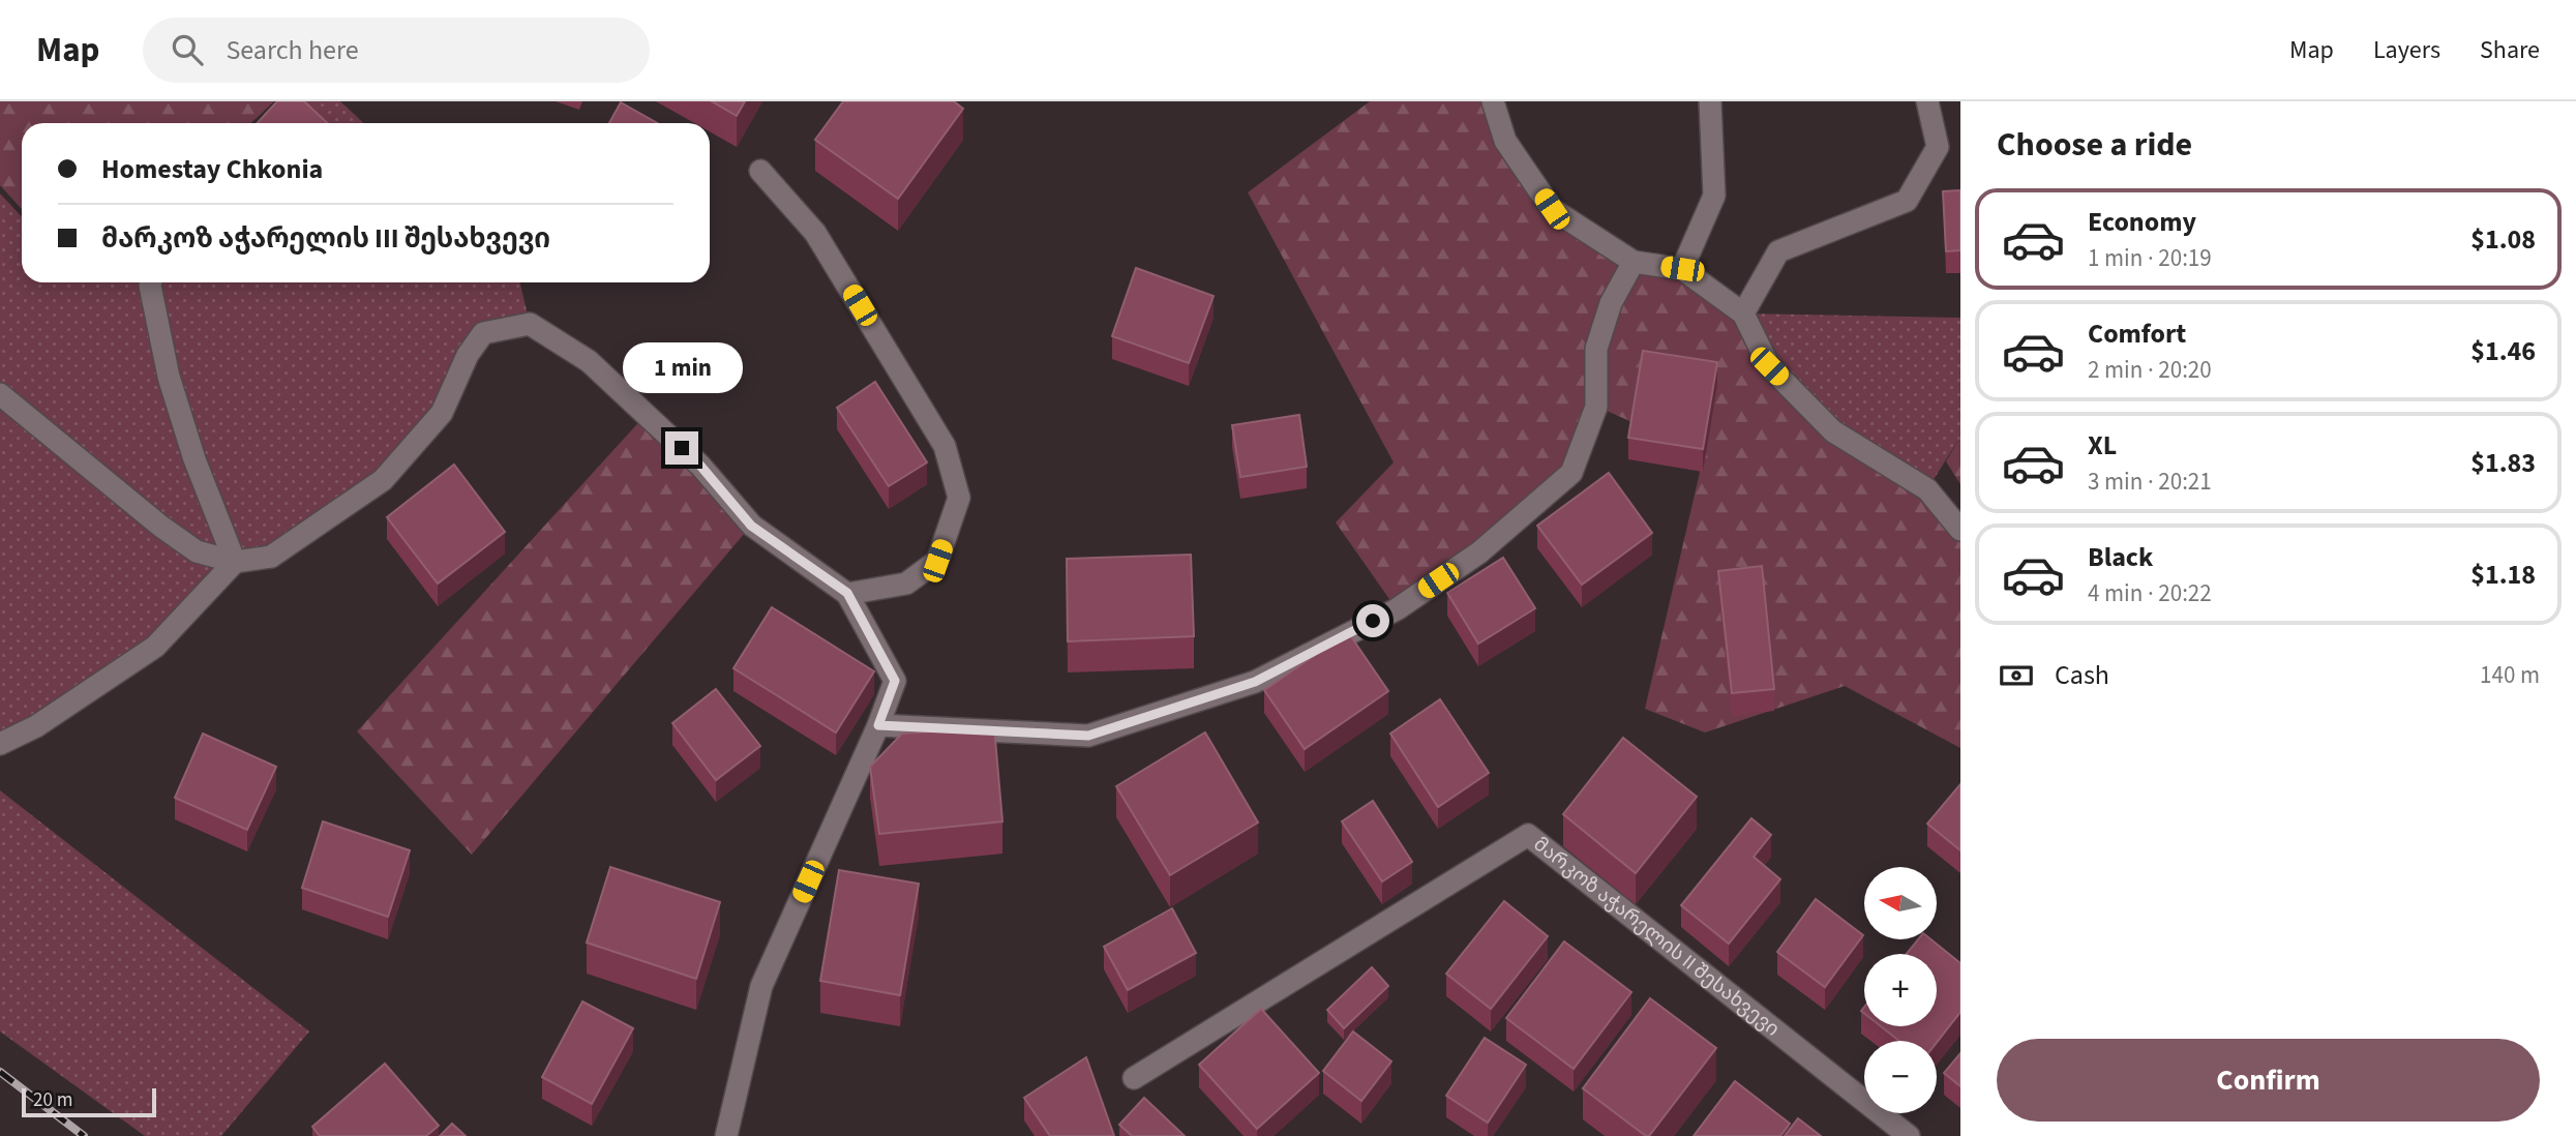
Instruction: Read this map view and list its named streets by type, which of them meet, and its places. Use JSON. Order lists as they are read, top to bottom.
{
  "streets": {
    "street": ["მარკოზ აჭარელის II შესახვევი"]
  },
  "scale_bar": "20 m",
  "north": "left",
  "page": {
    "header": "Map",
    "search": "Search here",
    "nav": ["Map", "Layers", "Share"],
    "heading": "Choose a ride",
    "banner": ["Homestay Chkonia", "მარკოზ აჭარელის III შესახვევი"],
    "list": [
      {
        "name": "Economy",
        "note": "1 min · 20:19",
        "value": "$1.08"
      },
      {
        "name": "Comfort",
        "note": "2 min · 20:20",
        "value": "$1.46"
      },
      {
        "name": "XL",
        "note": "3 min · 20:21",
        "value": "$1.83"
      },
      {
        "name": "Black",
        "note": "4 min · 20:22",
        "value": "$1.18"
      }
    ],
    "bubble": "1 min",
    "pay": ["Cash", "140 m"],
    "map_buttons": ["+", "−"],
    "buttons": "Confirm",
    "scale": "20 m"
  }
}
